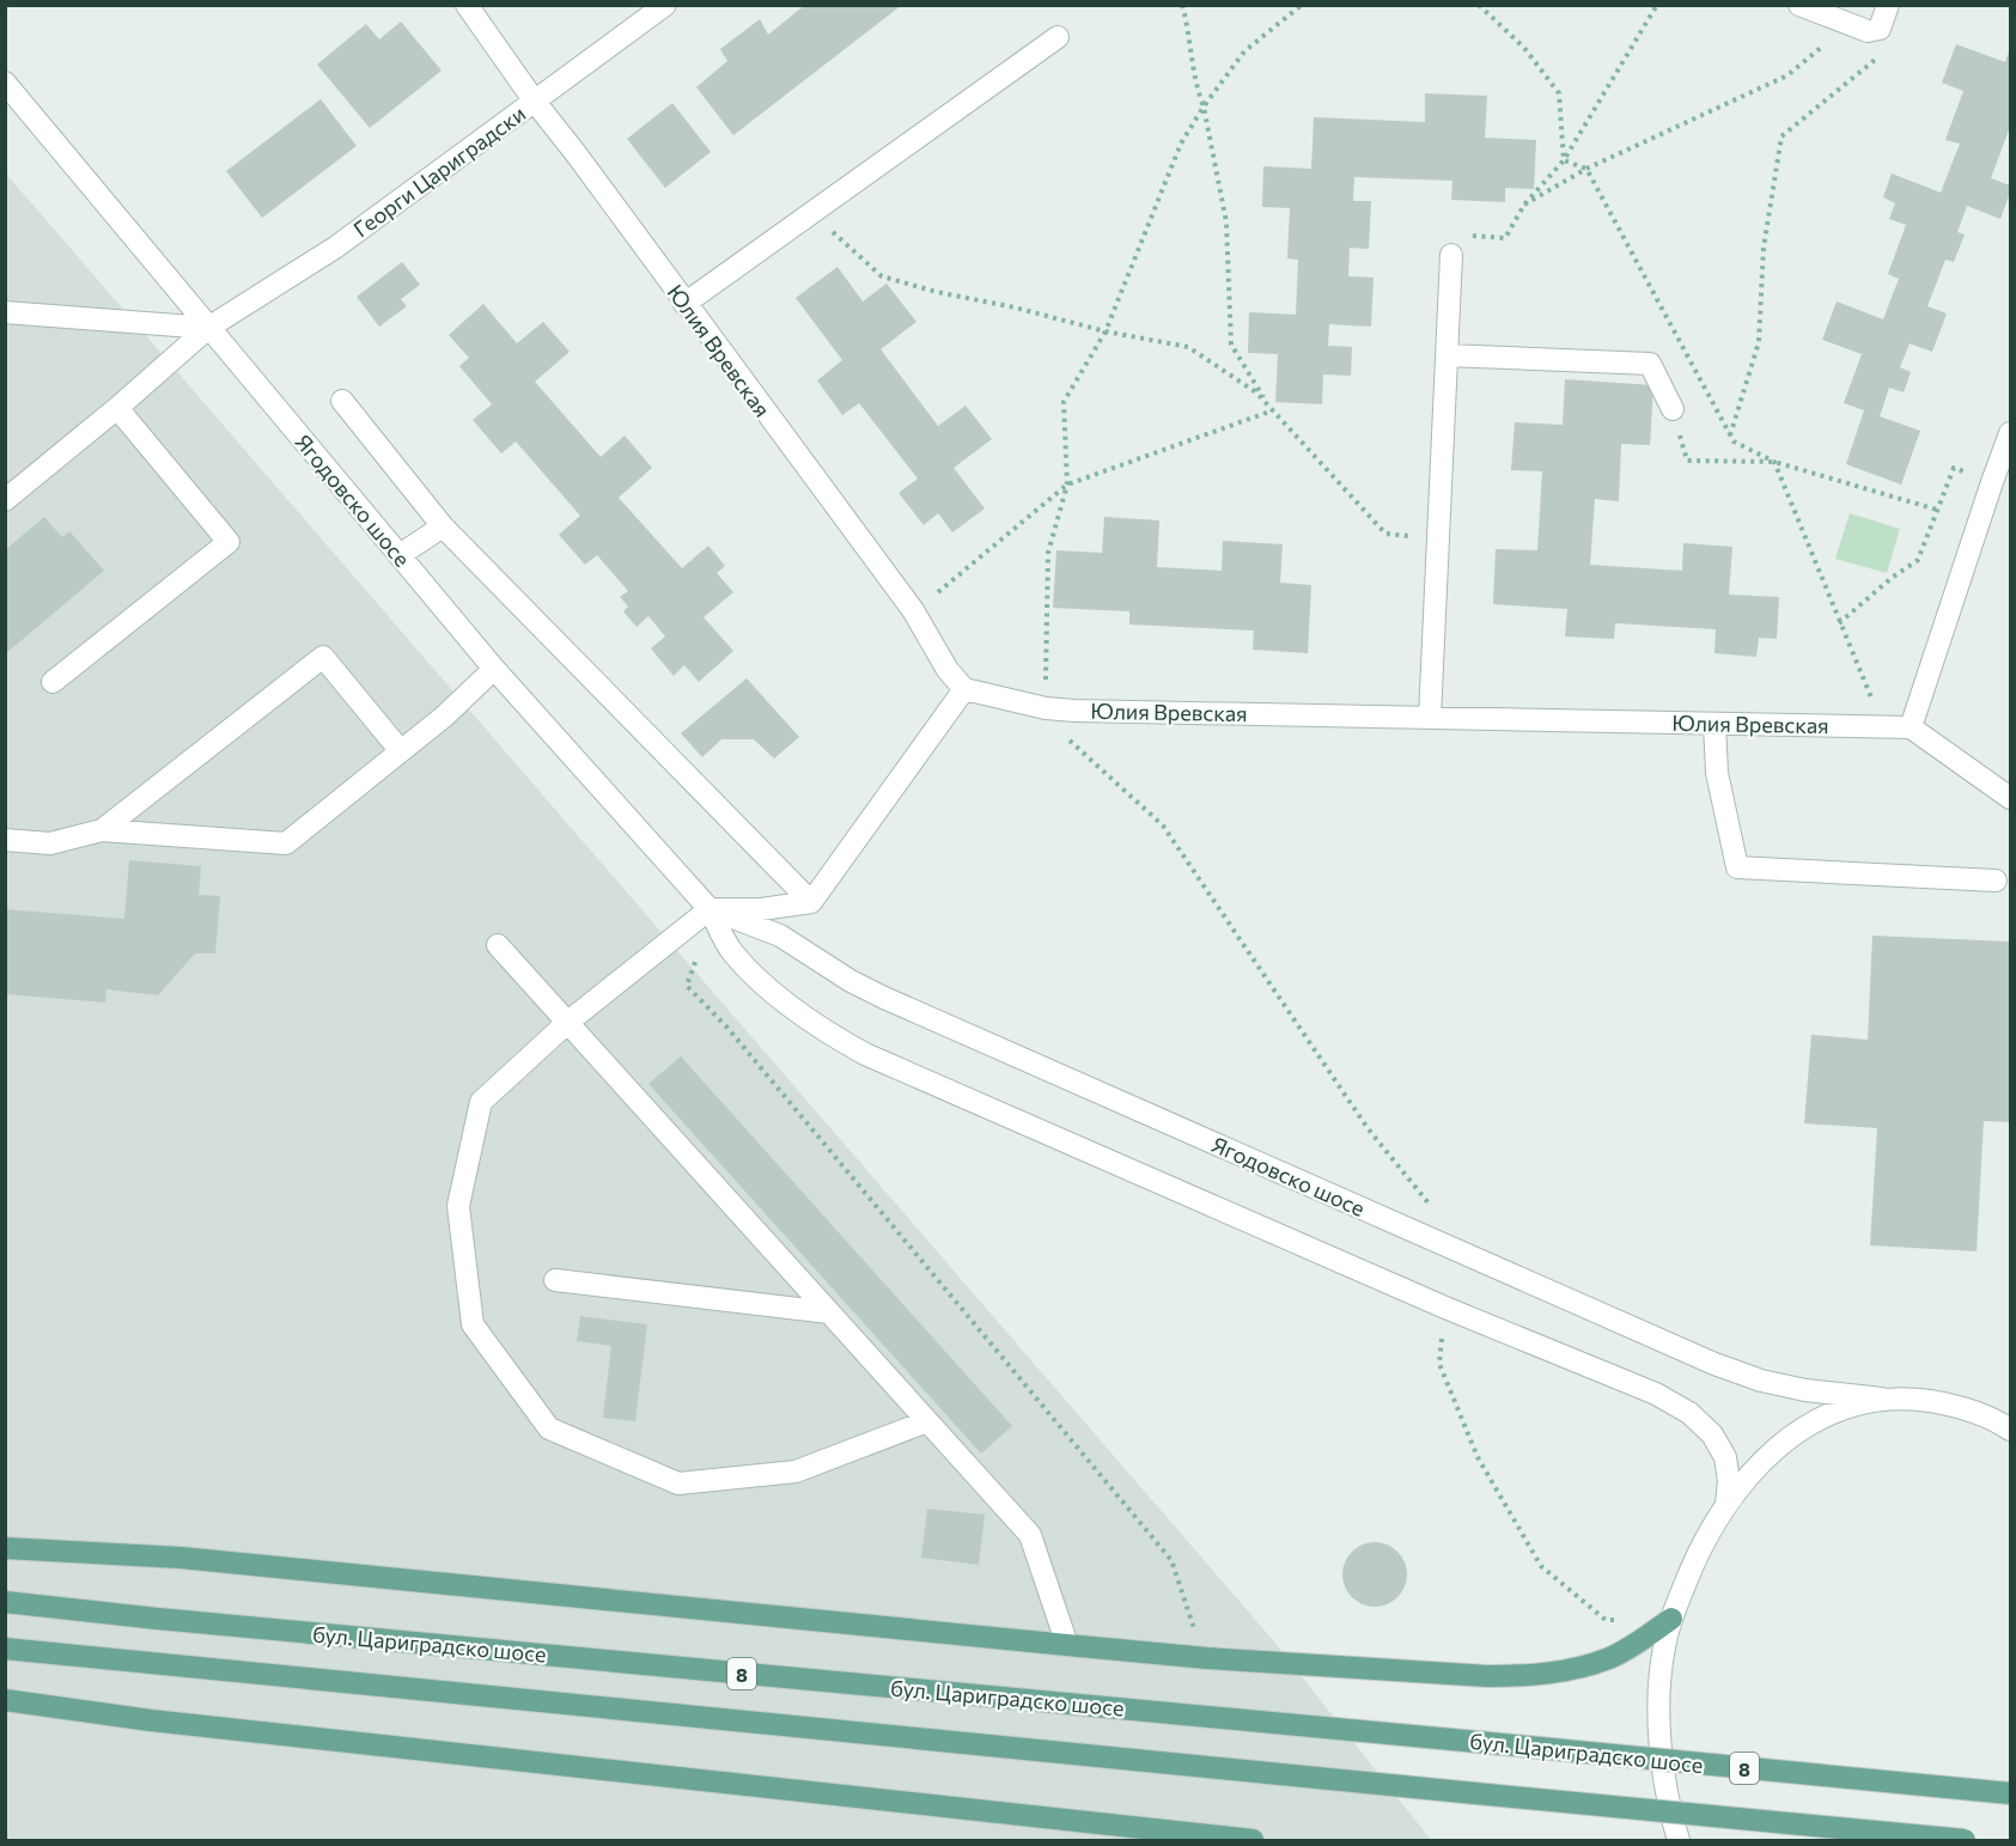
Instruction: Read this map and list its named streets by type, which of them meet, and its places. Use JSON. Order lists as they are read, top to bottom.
{
  "streets": {
    "main road": ["бул. Цариградско шосе", "8"],
    "street": ["Георги Цариградски", "Юлия Вревская", "Ягодовско шосе"]
  },
  "crossings": [
    ["Георги Цариградски", "Юлия Вревская"],
    ["Георги Цариградски", "Ягодовско шосе"]
  ]
}
